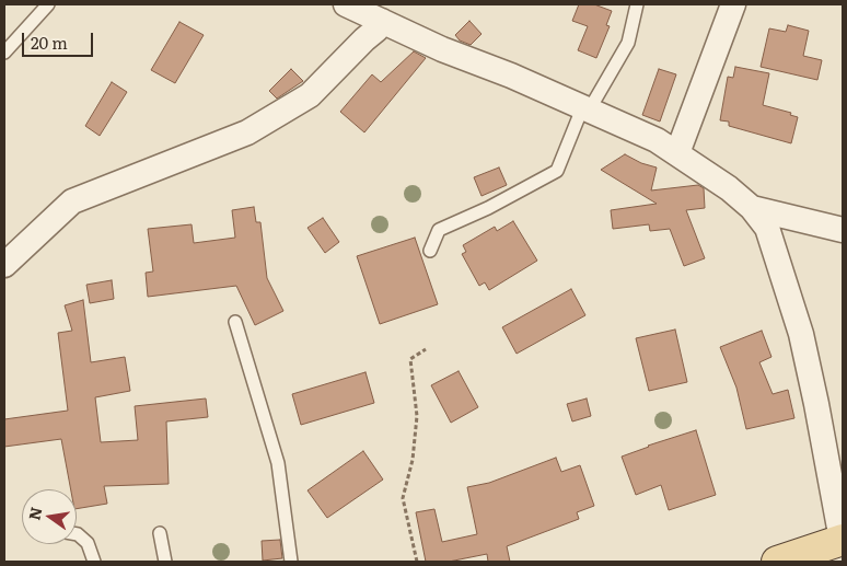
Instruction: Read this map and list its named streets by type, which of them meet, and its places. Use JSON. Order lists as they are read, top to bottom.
{
  "scale_bar": "20 m",
  "north": "left"
}
